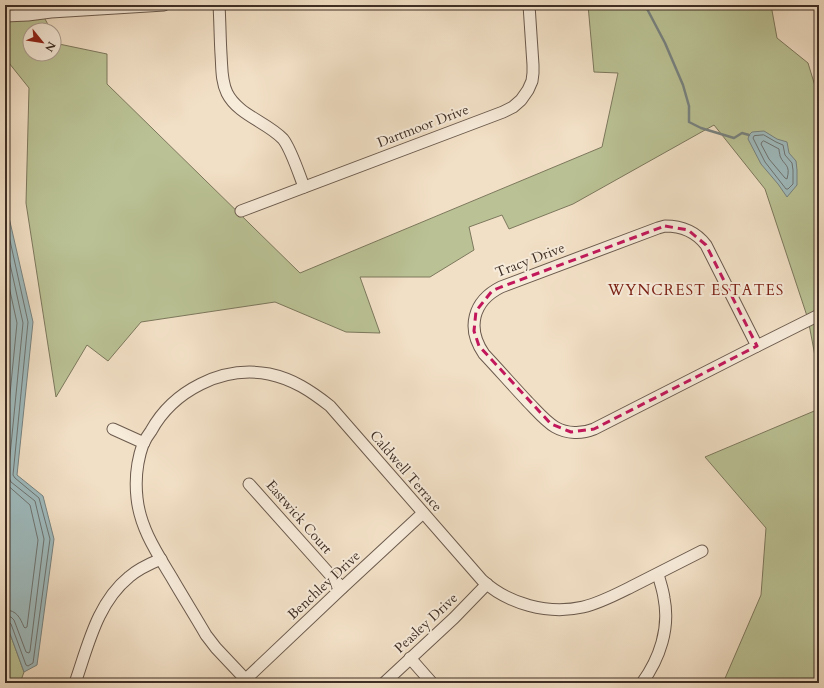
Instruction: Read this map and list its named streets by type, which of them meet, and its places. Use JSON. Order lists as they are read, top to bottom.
{
  "streets": {
    "street": [
      "Dartmoor Drive",
      "Tracy Drive",
      "Caldwell Terrace",
      "Eastwick Court",
      "Benchley Drive",
      "Peasley Drive"
    ]
  },
  "crossings": [
    ["Caldwell Terrace", "Benchley Drive"],
    ["Caldwell Terrace", "Peasley Drive"],
    ["Eastwick Court", "Benchley Drive"]
  ],
  "districts": ["WYNCREST ESTATES"],
  "north": "bottom right"
}
